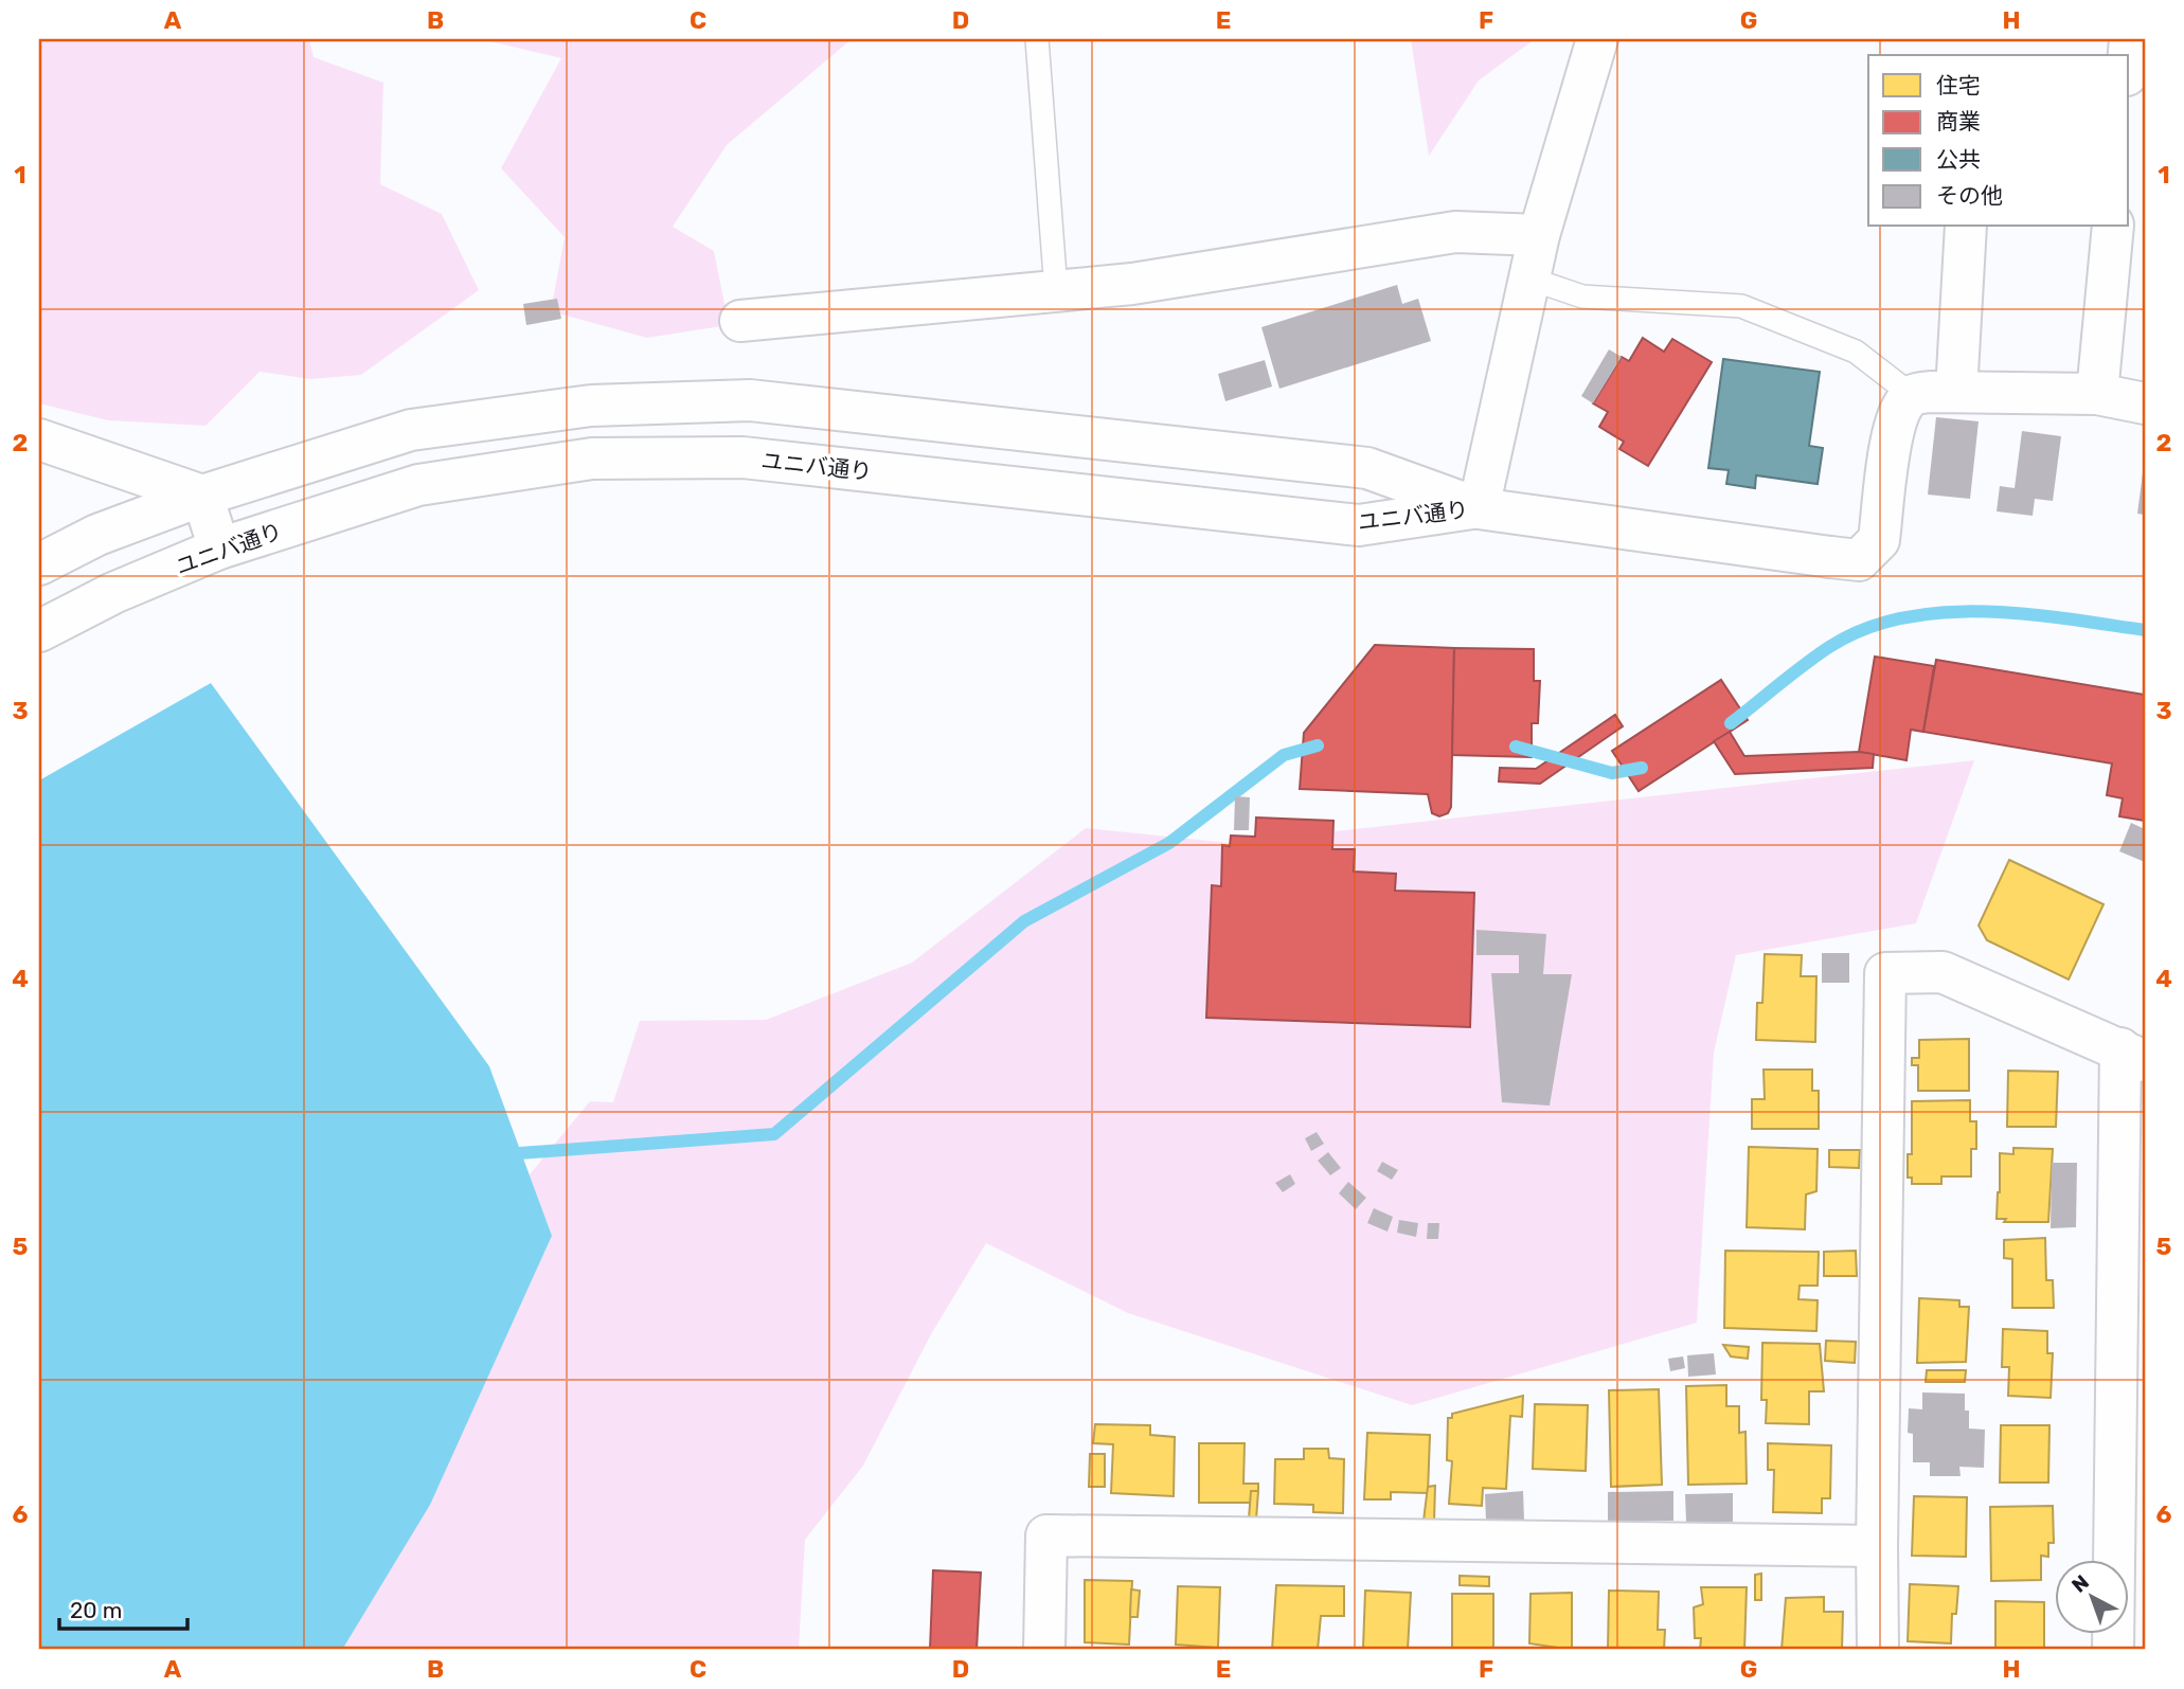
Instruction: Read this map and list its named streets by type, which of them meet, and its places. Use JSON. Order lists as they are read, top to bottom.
{
  "streets": {
    "street": ["ユニバ通り"]
  },
  "legend": [
    "住宅",
    "商業",
    "公共",
    "その他"
  ],
  "scale_bar": "20 m",
  "north": "top left",
  "grid": {
    "columns": [
      "A",
      "B",
      "C",
      "D",
      "E",
      "F",
      "G",
      "H"
    ],
    "rows": [
      "1",
      "2",
      "3",
      "4",
      "5",
      "6"
    ]
  }
}
